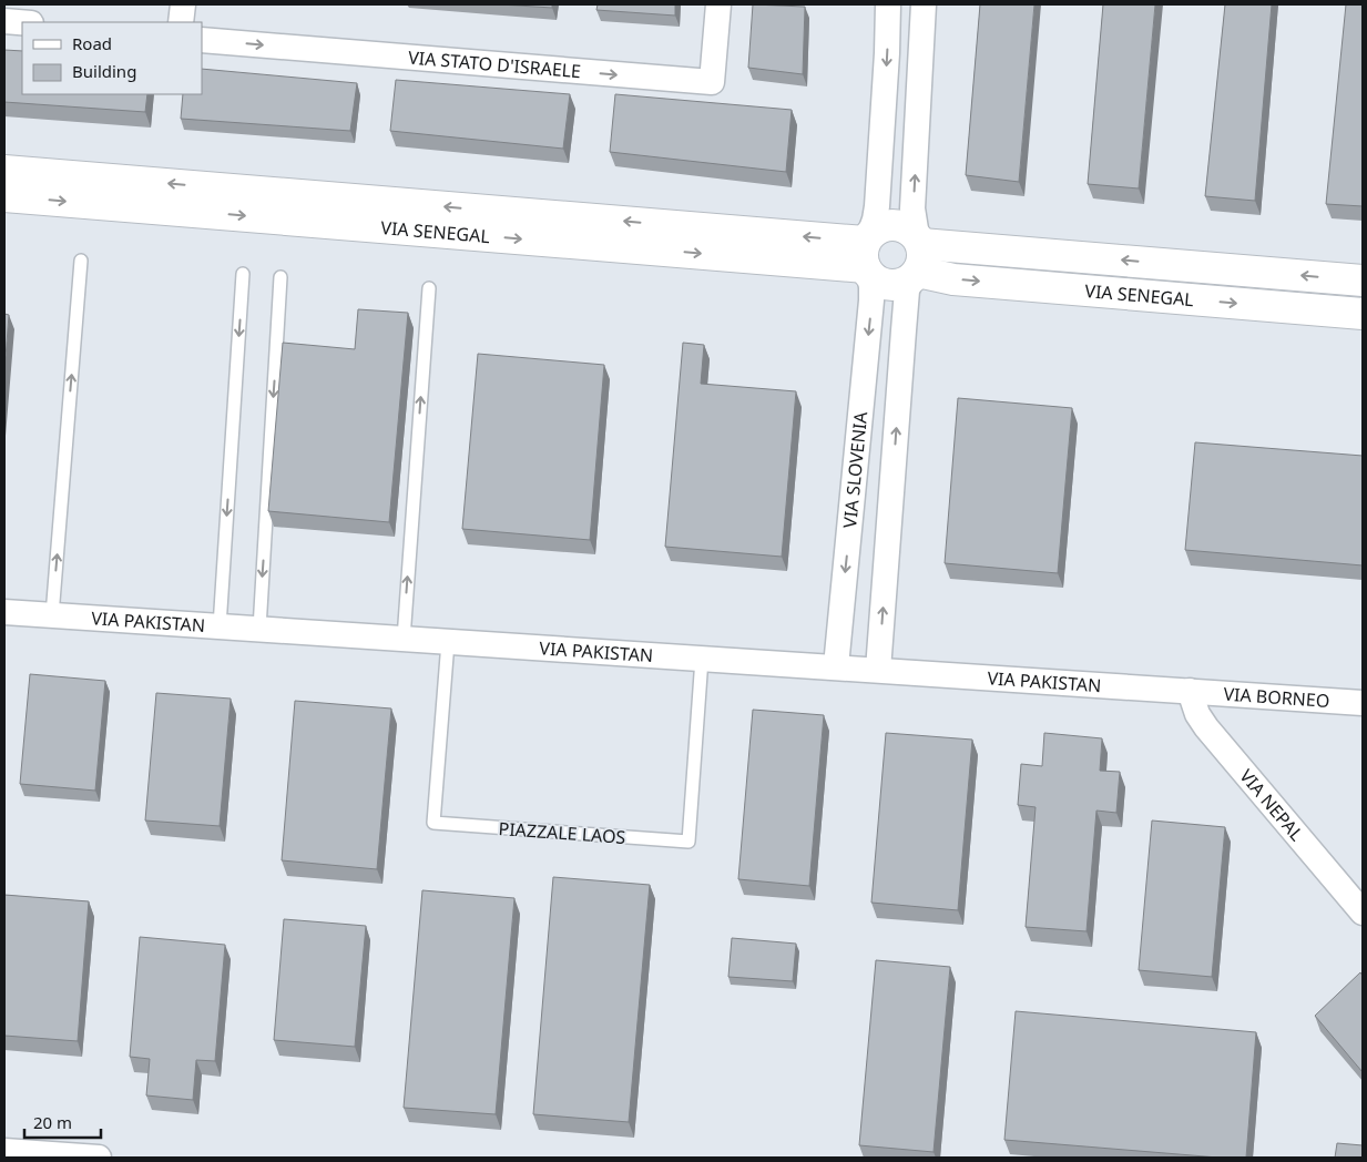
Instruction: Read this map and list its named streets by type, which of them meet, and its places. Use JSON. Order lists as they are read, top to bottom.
{
  "streets": {
    "main road": ["VIA SENEGAL"],
    "street": [
      "VIA STATO D'ISRAELE",
      "VIA SLOVENIA",
      "VIA PAKISTAN",
      "VIA BORNEO",
      "VIA NEPAL"
    ],
    "lane": ["PIAZZALE LAOS"]
  },
  "crossings": [
    ["VIA SENEGAL", "VIA SLOVENIA"],
    ["VIA SLOVENIA", "VIA PAKISTAN"],
    ["VIA PAKISTAN", "VIA BORNEO"],
    ["VIA PAKISTAN", "VIA NEPAL"],
    ["VIA PAKISTAN", "PIAZZALE LAOS"],
    ["VIA BORNEO", "VIA NEPAL"]
  ],
  "one_way": ["VIA STATO D'ISRAELE"],
  "legend": ["Road", "Building"],
  "scale_bar": "20 m"
}
